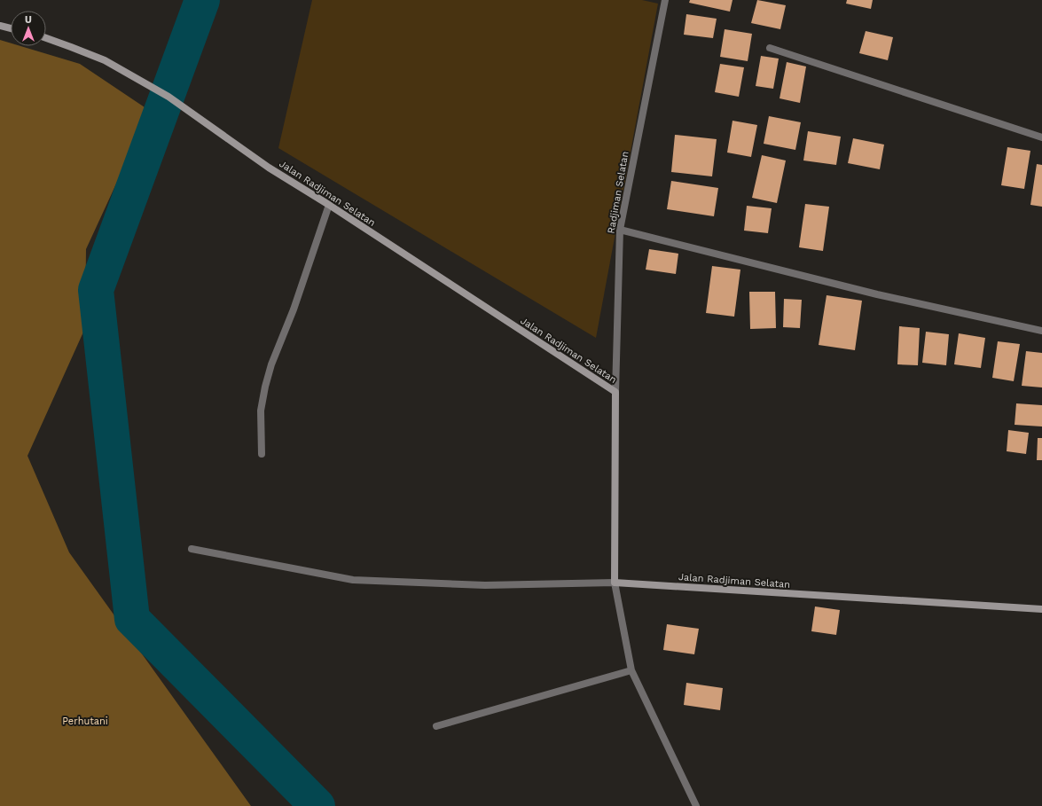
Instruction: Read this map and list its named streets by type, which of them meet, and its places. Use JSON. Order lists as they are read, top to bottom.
{
  "streets": {
    "street": ["Radjiman Selatan", "Jalan Radjiman Selatan"]
  },
  "crossings": [
    ["Radjiman Selatan", "Jalan Radjiman Selatan"]
  ],
  "parks": ["Perhutani"],
  "north": "top"
}
